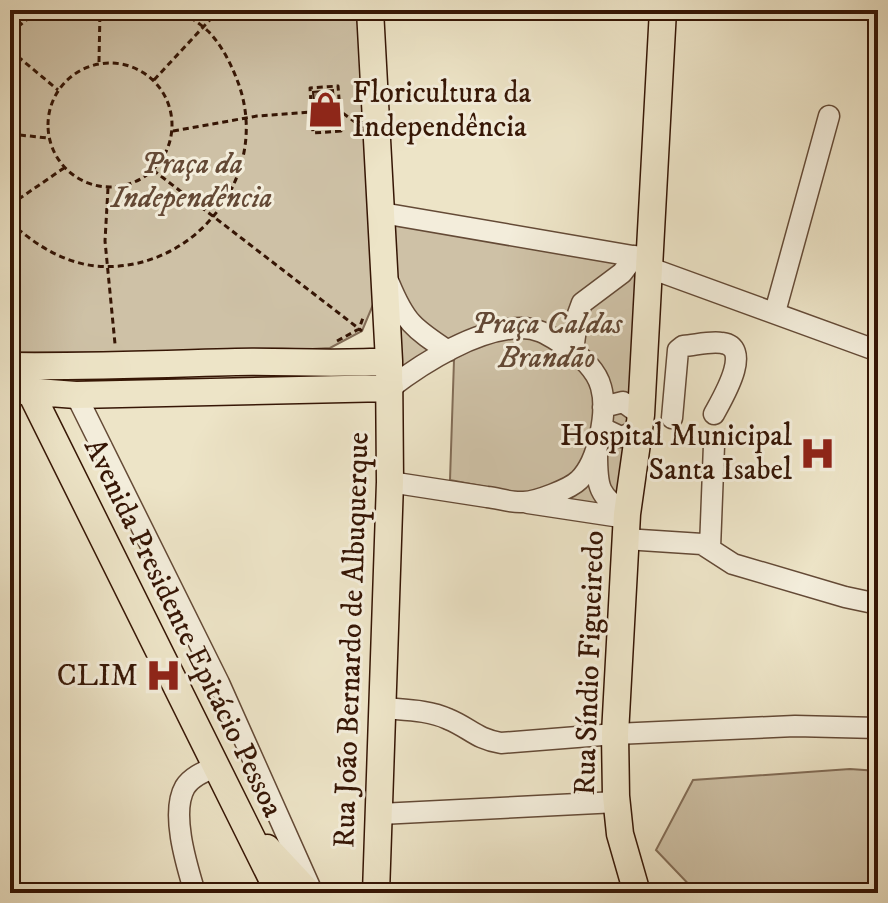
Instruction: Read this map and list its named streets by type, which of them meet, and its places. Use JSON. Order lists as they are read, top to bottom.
{
  "streets": {
    "main road": ["Avenida Presidente Epitácio Pessoa", "Rua João Bernardo de Albuquerque", "Rua Síndio Figueiredo"]
  },
  "crossings": [
    ["Rua João Bernardo de Albuquerque", "Rua Síndio Figueiredo"]
  ],
  "parks": ["Praça da Independência", "Praça Caldas Brandão"],
  "places": {
    "shop": ["Floricultura da Independência"],
    "hospital": ["Hospital Municipal Santa Isabel", "CLIM"]
  }
}
